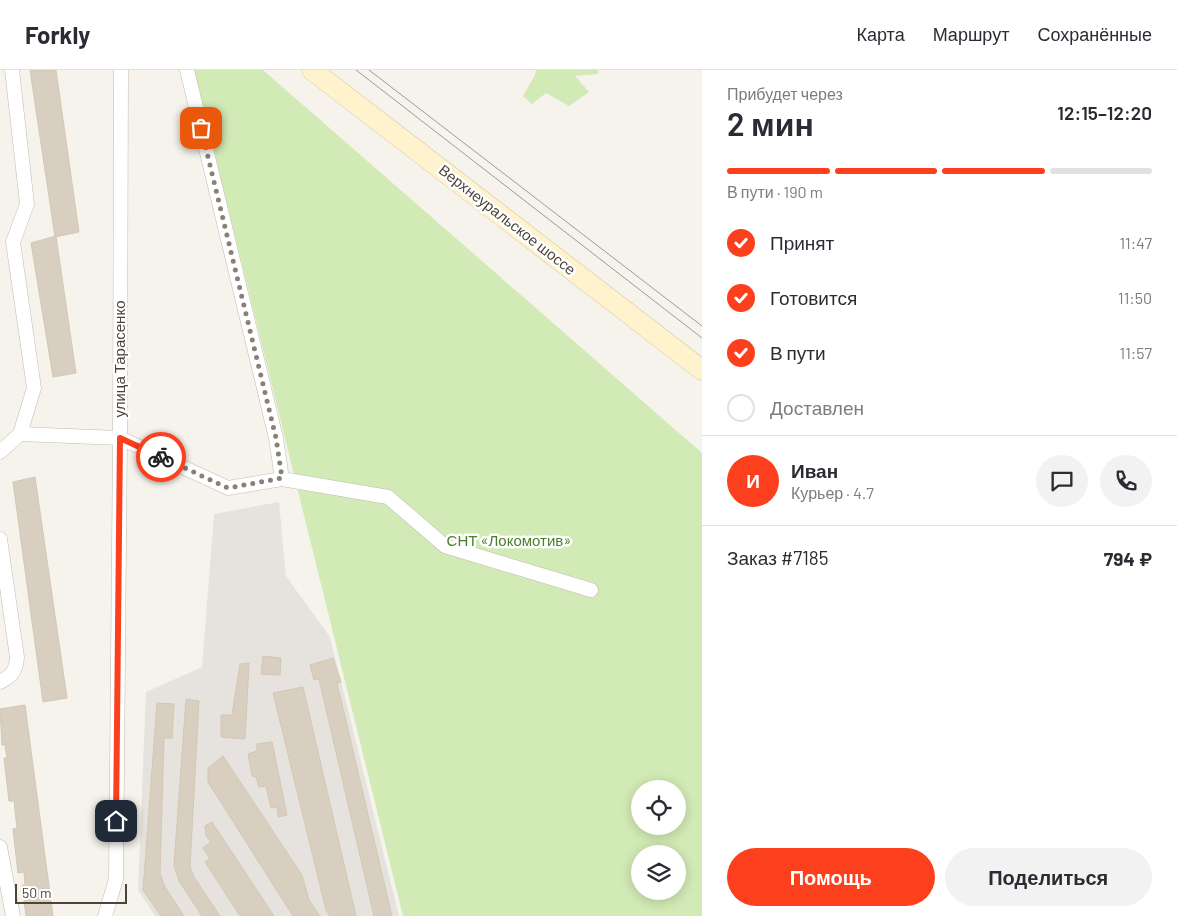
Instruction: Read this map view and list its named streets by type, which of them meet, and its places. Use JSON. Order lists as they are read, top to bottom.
{
  "streets": {
    "main road": ["Верхнеуральское шоссе"],
    "street": ["улица Тарасенко"]
  },
  "parks": ["СНТ «Локомотив»"],
  "scale_bar": "50 m",
  "page": {
    "header": "Forkly",
    "nav": ["Карта", "Маршрут", "Сохранённые"],
    "heading": ["2 мин", "Прибудет через", "12:15–12:20"],
    "panel": [
      "Иван",
      "Курьер · 4.7",
      "Заказ #7185",
      "794 ₽"
    ],
    "bar": "В пути · 190 m",
    "list": [
      ["Принят", "11:47"],
      ["Готовится", "11:50"],
      ["В пути", "11:57"],
      "Доставлен"
    ],
    "round": "И",
    "buttons": ["Помощь", "Поделиться"],
    "scale": "50 m"
  }
}
